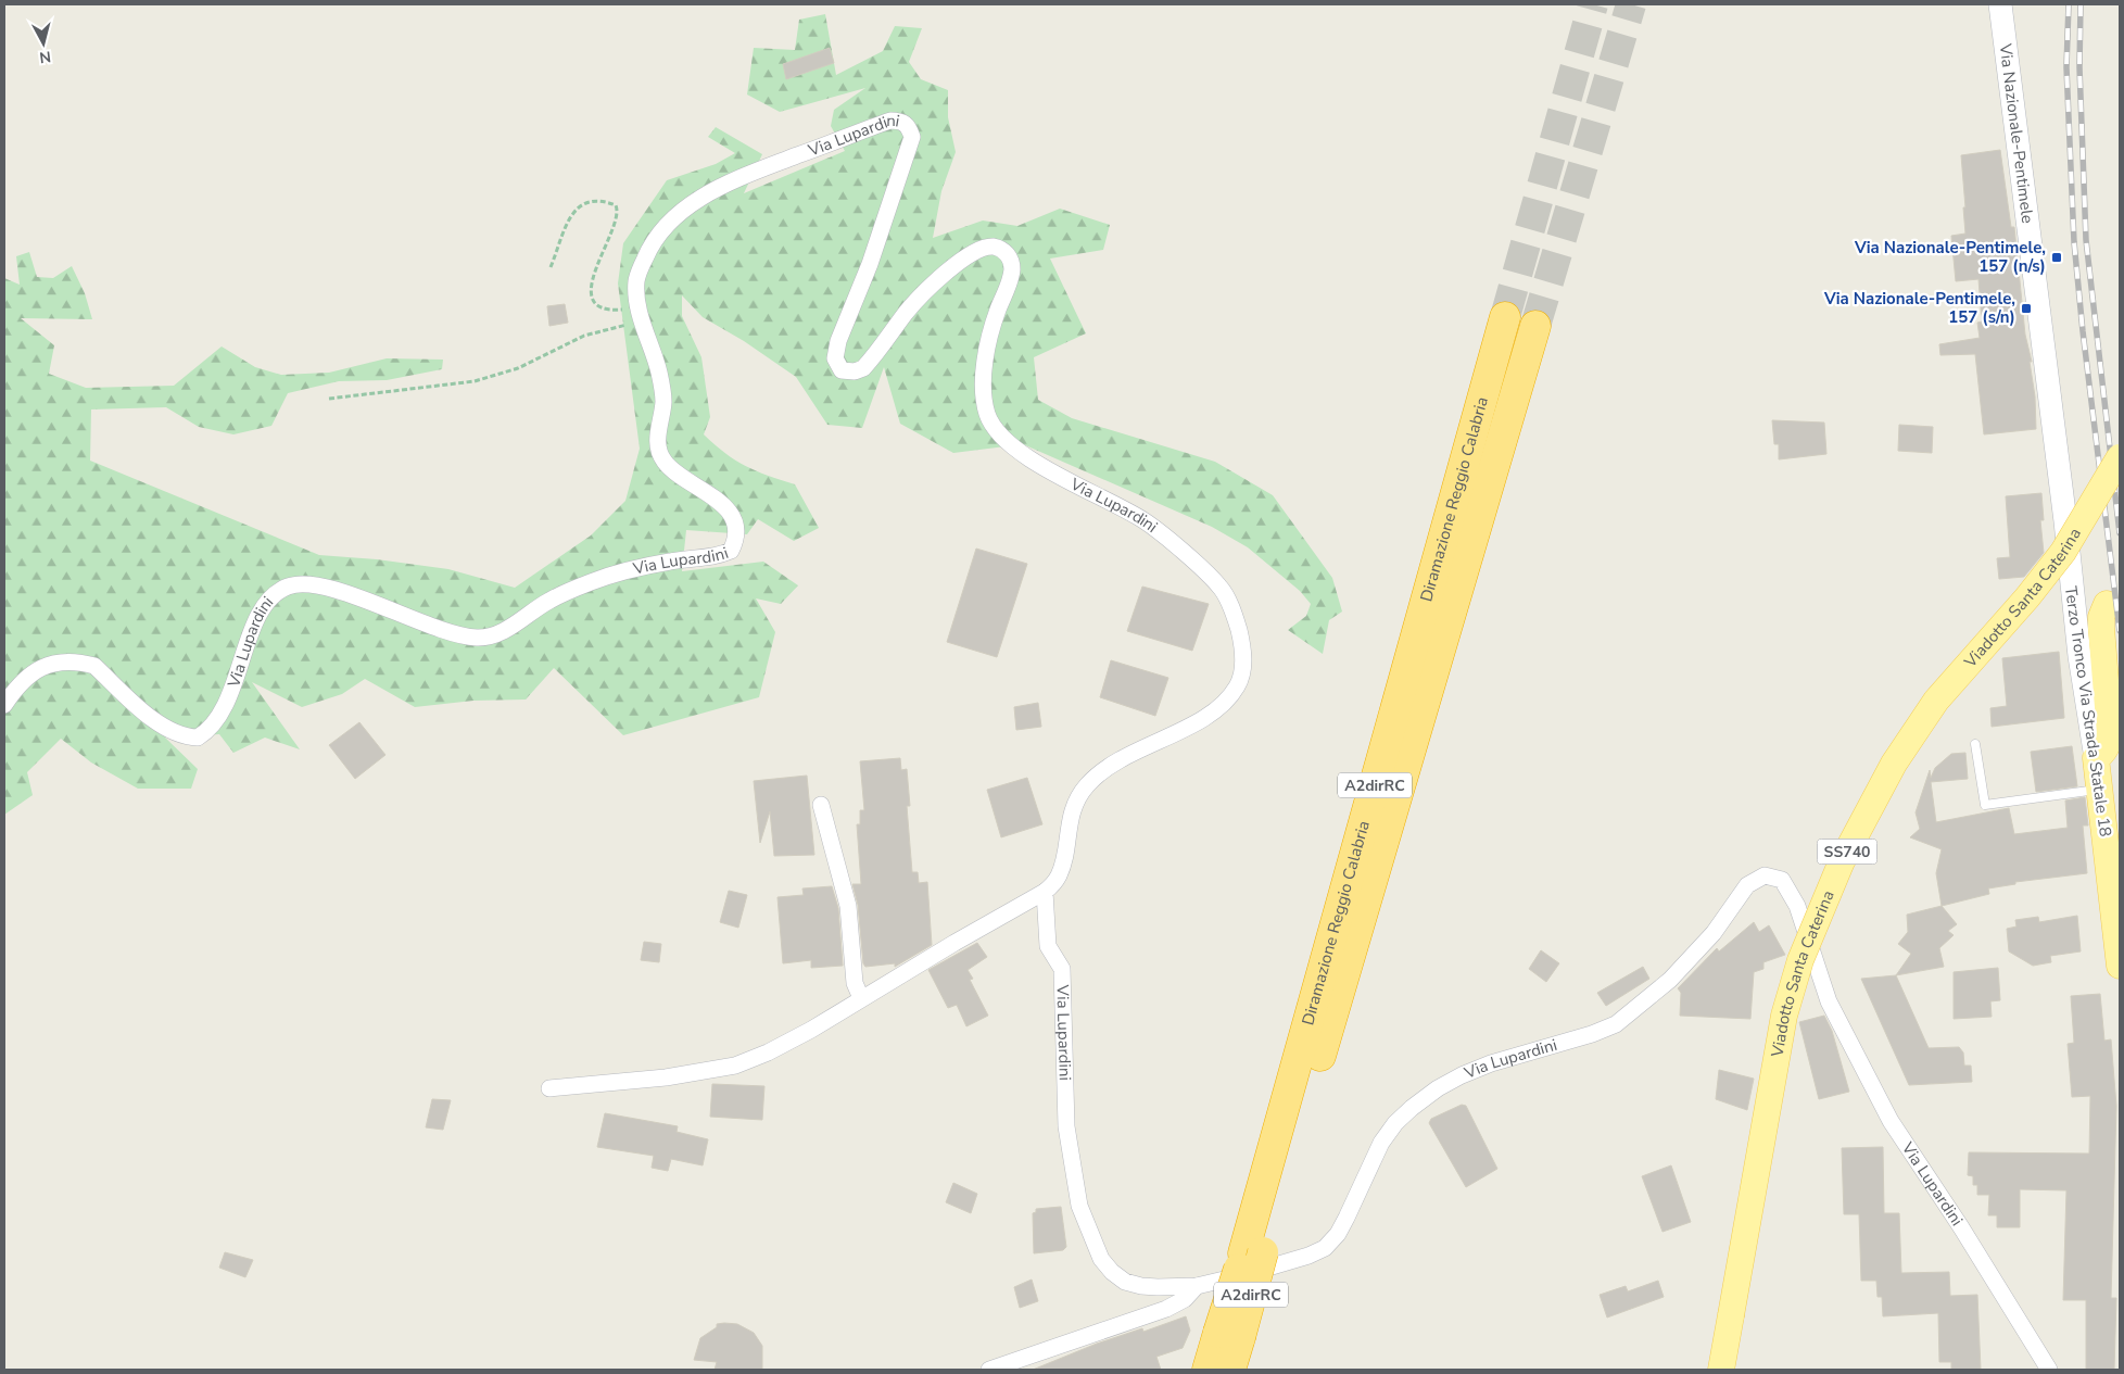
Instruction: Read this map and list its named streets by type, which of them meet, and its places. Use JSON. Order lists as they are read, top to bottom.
{
  "streets": {
    "highway": ["Diramazione Reggio Calabria", "A2dirRC"],
    "main road": ["Viadotto Santa Caterina", "Terzo Tronco Via Strada Statale 18", "SS740"],
    "street": ["Via Nazionale-Pentimele", "Via Lupardini"]
  },
  "crossings": [
    ["Via Nazionale-Pentimele", "Terzo Tronco Via Strada Statale 18"]
  ],
  "places": {
    "transit": ["Via Nazionale-Pentimele, 157 (n/s)", "Via Nazionale-Pentimele, 157 (s/n)"]
  },
  "north": "bottom"
}
